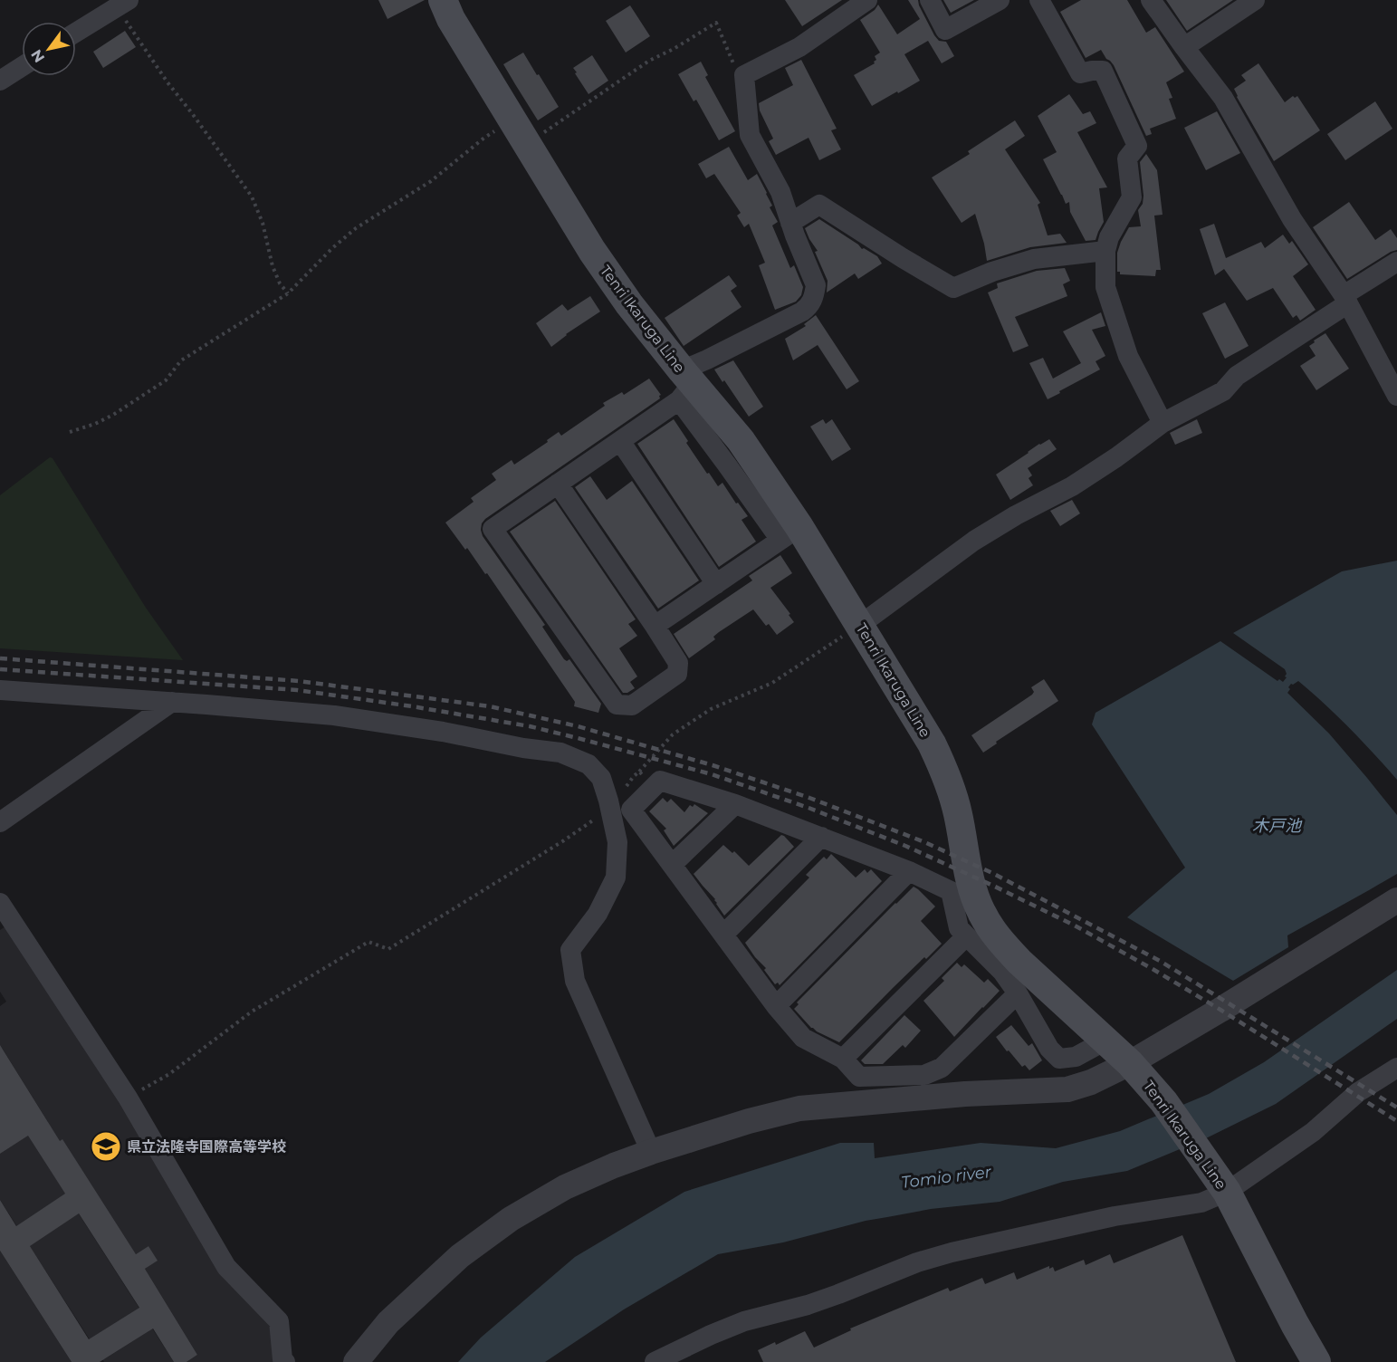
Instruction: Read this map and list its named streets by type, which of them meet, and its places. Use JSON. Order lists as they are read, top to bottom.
{
  "streets": {
    "main road": ["Tenri Ikaruga Line"]
  },
  "water": ["木戸池", "Tomio river"],
  "places": {
    "school or university": ["県立法隆寺国際高等学校"]
  },
  "north": "bottom left"
}
